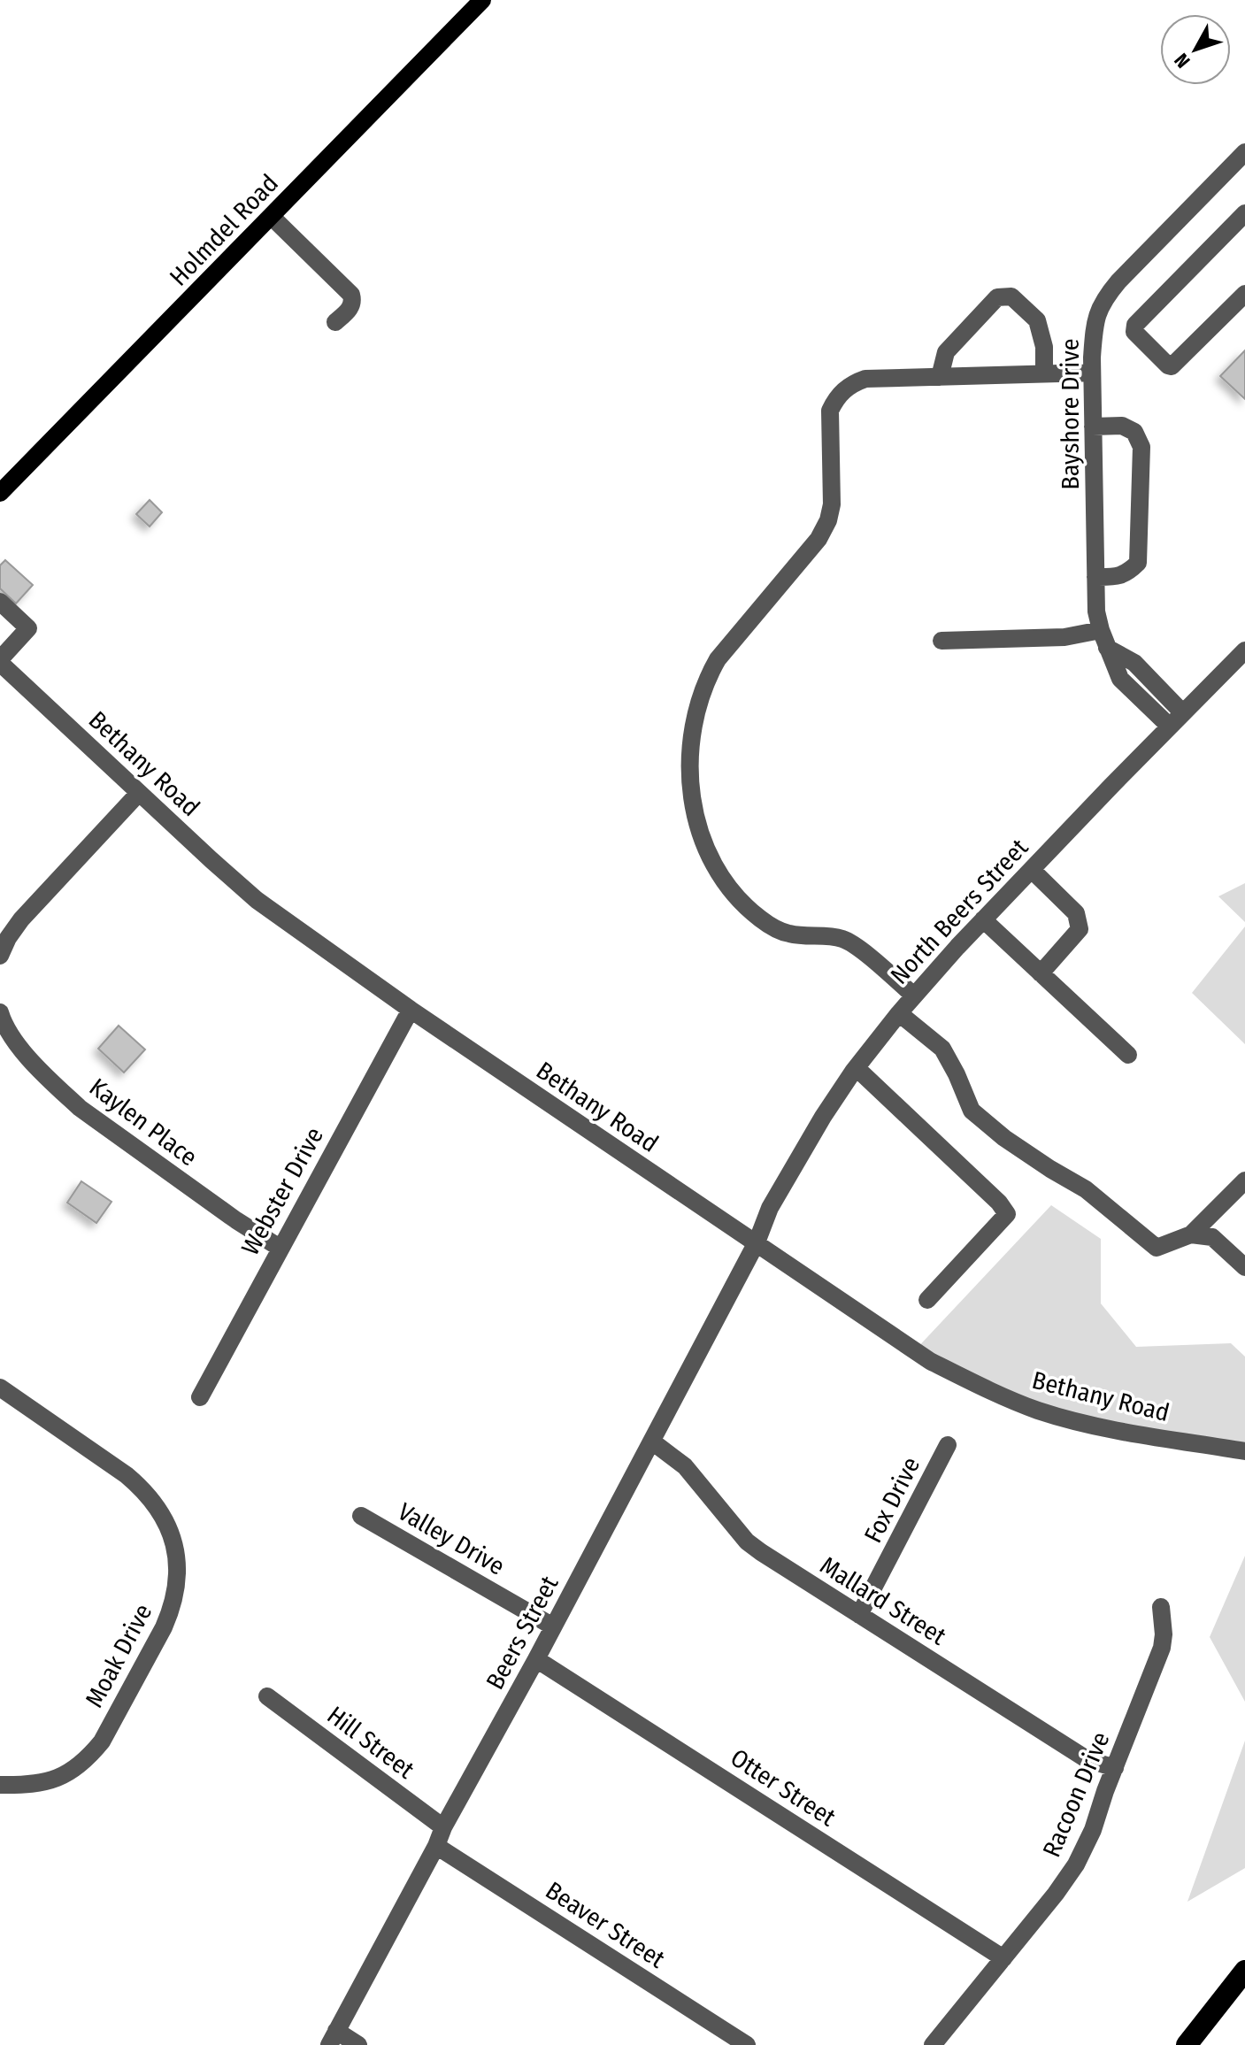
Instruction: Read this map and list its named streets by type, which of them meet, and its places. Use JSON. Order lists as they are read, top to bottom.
{
  "streets": {
    "main road": ["Holmdel Road"],
    "street": [
      "Bayshore Drive",
      "Bethany Road",
      "North Beers Street",
      "Kaylen Place",
      "Webster Drive",
      "Fox Drive",
      "Valley Drive",
      "Mallard Street",
      "Beers Street",
      "Moak Drive",
      "Hill Street",
      "Otter Street",
      "Racoon Drive",
      "Beaver Street"
    ]
  },
  "crossings": [
    ["Bayshore Drive", "North Beers Street"],
    ["Bethany Road", "North Beers Street"],
    ["Bethany Road", "Webster Drive"],
    ["Bethany Road", "Beers Street"],
    ["North Beers Street", "Beers Street"],
    ["Kaylen Place", "Webster Drive"],
    ["Fox Drive", "Mallard Street"],
    ["Valley Drive", "Beers Street"],
    ["Mallard Street", "Beers Street"],
    ["Mallard Street", "Racoon Drive"],
    ["Beers Street", "Hill Street"],
    ["Beers Street", "Otter Street"],
    ["Beers Street", "Beaver Street"],
    ["Otter Street", "Racoon Drive"]
  ],
  "north": "bottom left"
}
